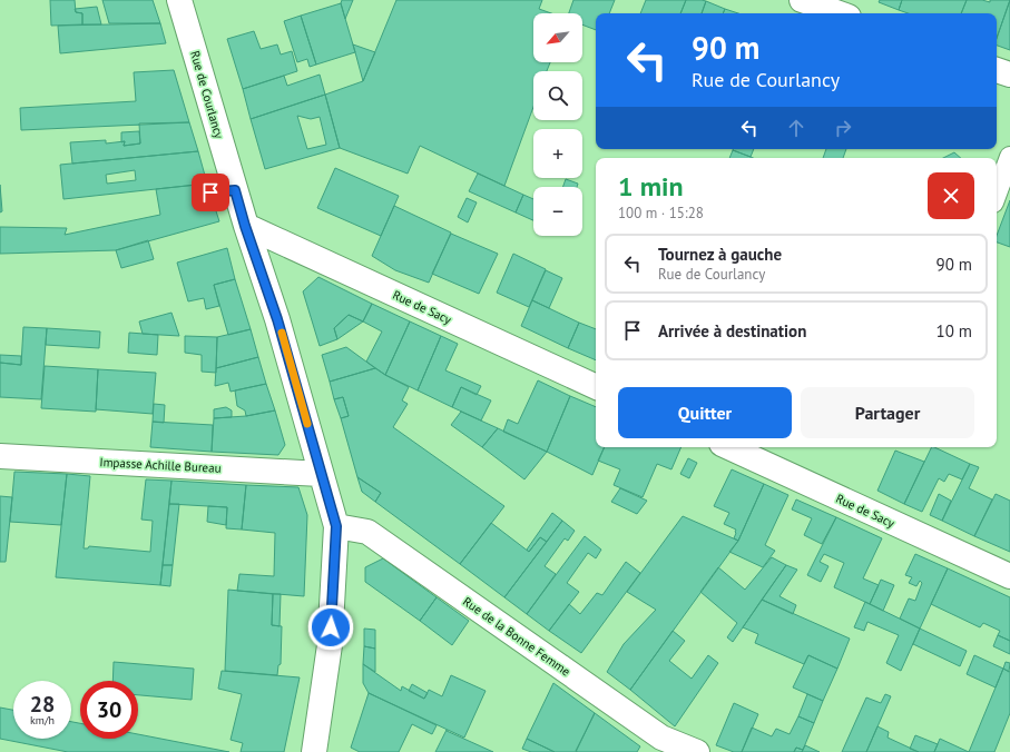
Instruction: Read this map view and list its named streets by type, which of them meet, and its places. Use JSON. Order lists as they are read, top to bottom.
{
  "streets": {
    "street": [
      "Rue de Courlancy",
      "Rue de Sacy",
      "Impasse Achille Bureau",
      "Rue de la Bonne Femme"
    ]
  },
  "crossings": [
    ["Rue de Courlancy", "Rue de Sacy"],
    ["Rue de Courlancy", "Impasse Achille Bureau"],
    ["Rue de Courlancy", "Rue de la Bonne Femme"]
  ],
  "north": "bottom left",
  "page": {
    "map_buttons": ["+", "−"],
    "turn": ["90 m", "Rue de Courlancy"],
    "heading": ["1 min", "100 m · 15:28"],
    "list": [
      {
        "name": "Tournez à gauche",
        "note": "Rue de Courlancy",
        "value": "90 m"
      },
      {
        "name": "Arrivée à destination",
        "value": "10 m"
      }
    ],
    "buttons": ["Quitter", "Partager"],
    "speed": "28 km/h",
    "limit": "30"
  }
}
